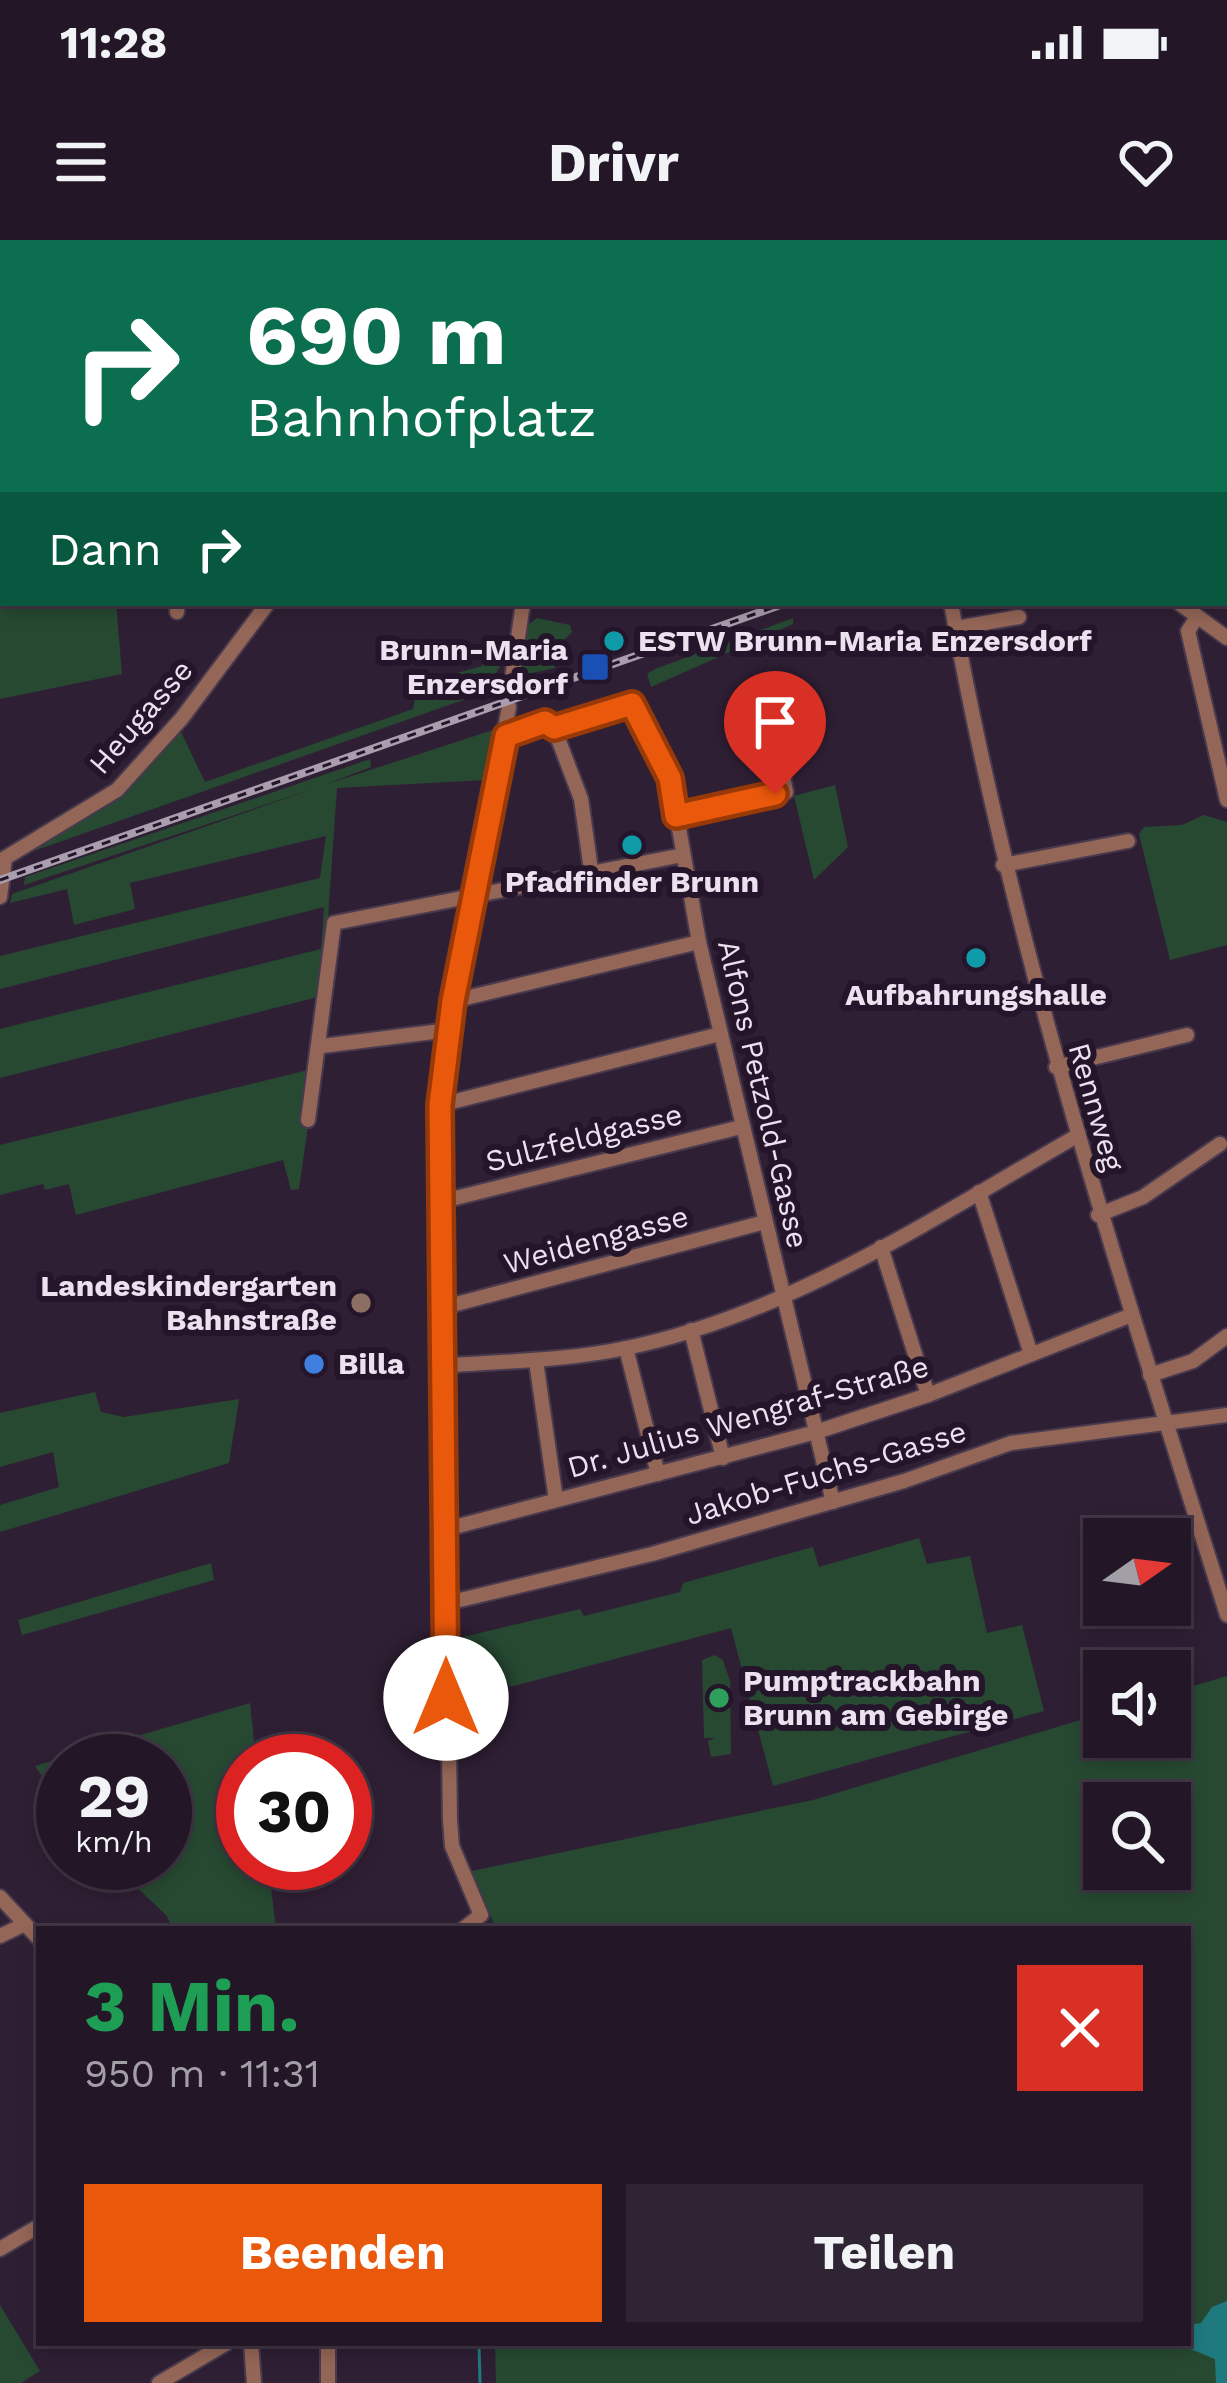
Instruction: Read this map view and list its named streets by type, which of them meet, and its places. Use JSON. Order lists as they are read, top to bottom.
{
  "streets": {
    "street": [
      "Heugasse",
      "Alfons Petzold-Gasse",
      "Rennweg",
      "Sulzfeldgasse",
      "Weidengasse",
      "Dr. Julius Wengraf-Straße",
      "Jakob-Fuchs-Gasse"
    ]
  },
  "crossings": [
    ["Alfons Petzold-Gasse", "Sulzfeldgasse"],
    ["Alfons Petzold-Gasse", "Weidengasse"],
    ["Alfons Petzold-Gasse", "Dr. Julius Wengraf-Straße"],
    ["Alfons Petzold-Gasse", "Jakob-Fuchs-Gasse"],
    ["Rennweg", "Dr. Julius Wengraf-Straße"],
    ["Rennweg", "Jakob-Fuchs-Gasse"]
  ],
  "places": {
    "other": [
      "ESTW Brunn-Maria Enzersdorf",
      "Pfadfinder Brunn",
      "Aufbahrungshalle",
      "Landeskindergarten Bahnstraße",
      "Billa",
      "Pumptrackbahn Brunn am Gebirge"
    ],
    "transit": ["Brunn-Maria Enzersdorf"]
  },
  "north": "right",
  "page": {
    "status": "11:28",
    "header": "Drivr",
    "turn": ["690 m", "Bahnhofplatz"],
    "then": "Dann",
    "speed": "29 km/h",
    "limit": "30",
    "heading": ["3 Min.", "950 m · 11:31"],
    "buttons": ["Beenden", "Teilen"]
  }
}
